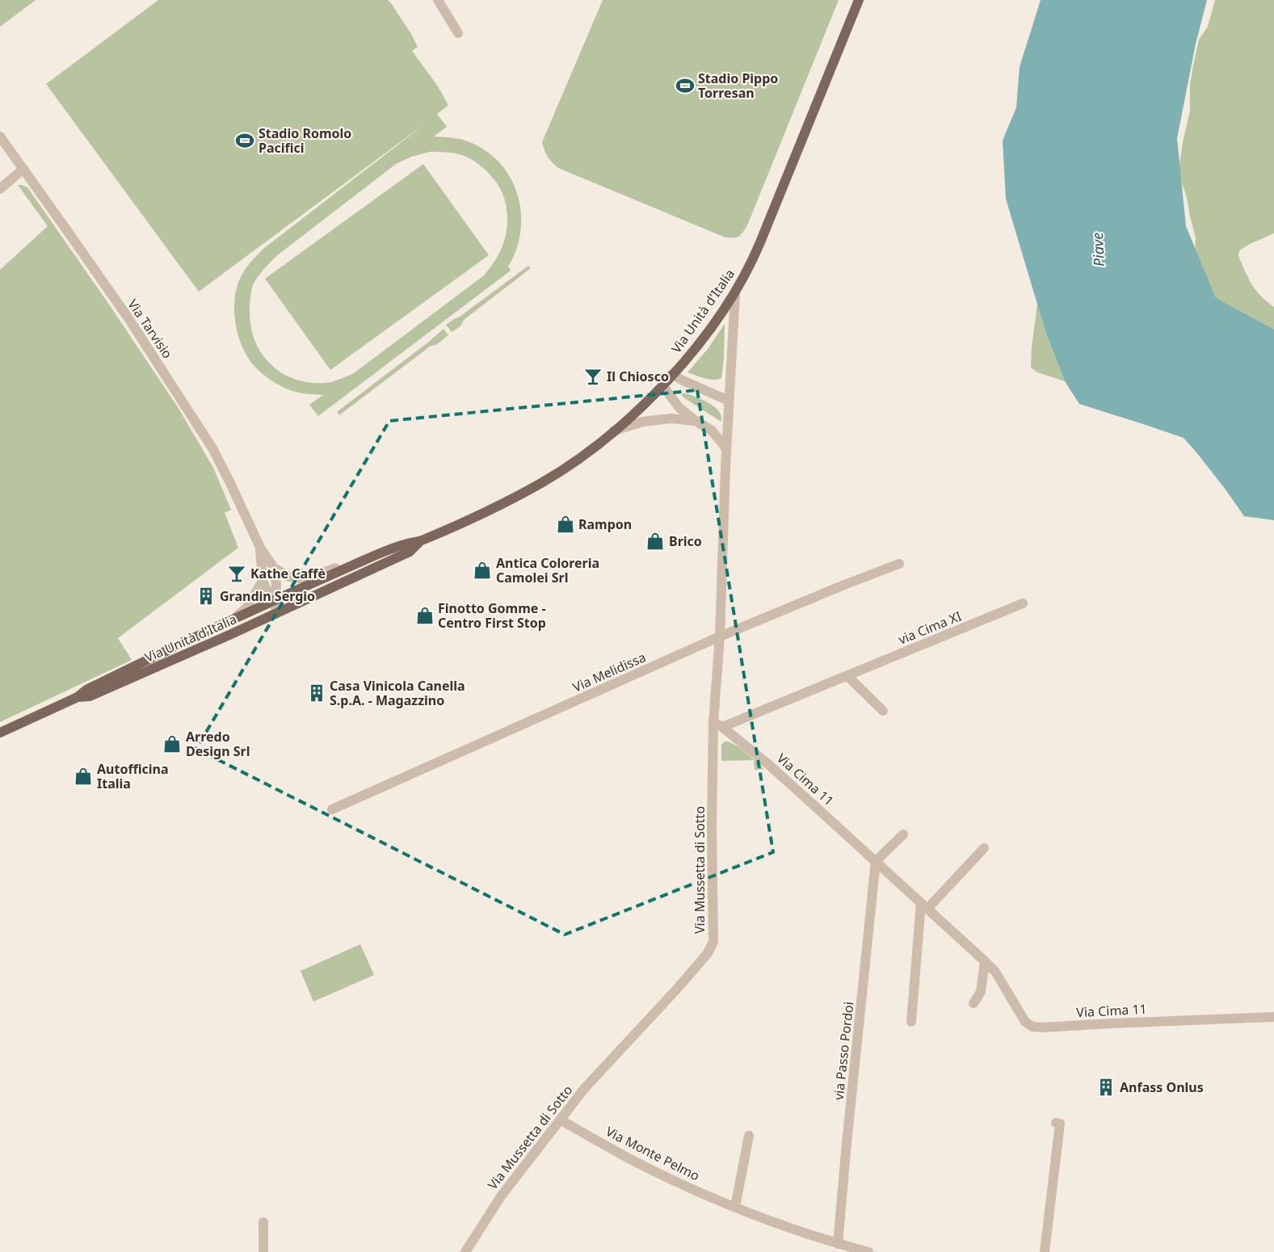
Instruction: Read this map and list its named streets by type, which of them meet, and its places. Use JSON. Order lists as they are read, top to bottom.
{
  "streets": {
    "main road": ["Via Unità d'Italia"],
    "street": [
      "Via Tarvisio",
      "via Cima XI",
      "Via Melidissa",
      "Via Cima 11",
      "Via Mussetta di Sotto",
      "via Passo Pordoi",
      "Via Monte Pelmo"
    ]
  },
  "crossings": [
    ["Via Unità d'Italia", "Via Tarvisio"],
    ["Via Unità d'Italia", "Via Mussetta di Sotto"],
    ["via Cima XI", "Via Cima 11"],
    ["via Cima XI", "Via Mussetta di Sotto"],
    ["Via Melidissa", "Via Mussetta di Sotto"],
    ["Via Cima 11", "Via Mussetta di Sotto"],
    ["Via Cima 11", "via Passo Pordoi"],
    ["Via Mussetta di Sotto", "Via Monte Pelmo"],
    ["via Passo Pordoi", "Via Monte Pelmo"]
  ],
  "water": ["Piave"],
  "places": {
    "sports": ["Stadio Pippo Torresan", "Stadio Romolo Pacifici"],
    "bar": ["Il Chiosco", "Kathe Caffè"],
    "shop": [
      "Rampon",
      "Brico",
      "Antica Coloreria Camolei Srl",
      "Finotto Gomme - Centro First Stop",
      "Arredo Design Srl",
      "Autofficina Italia"
    ],
    "building": ["Grandin Sergio", "Casa Vinicola Canella S.p.A. - Magazzino", "Anfass Onlus"]
  }
}
